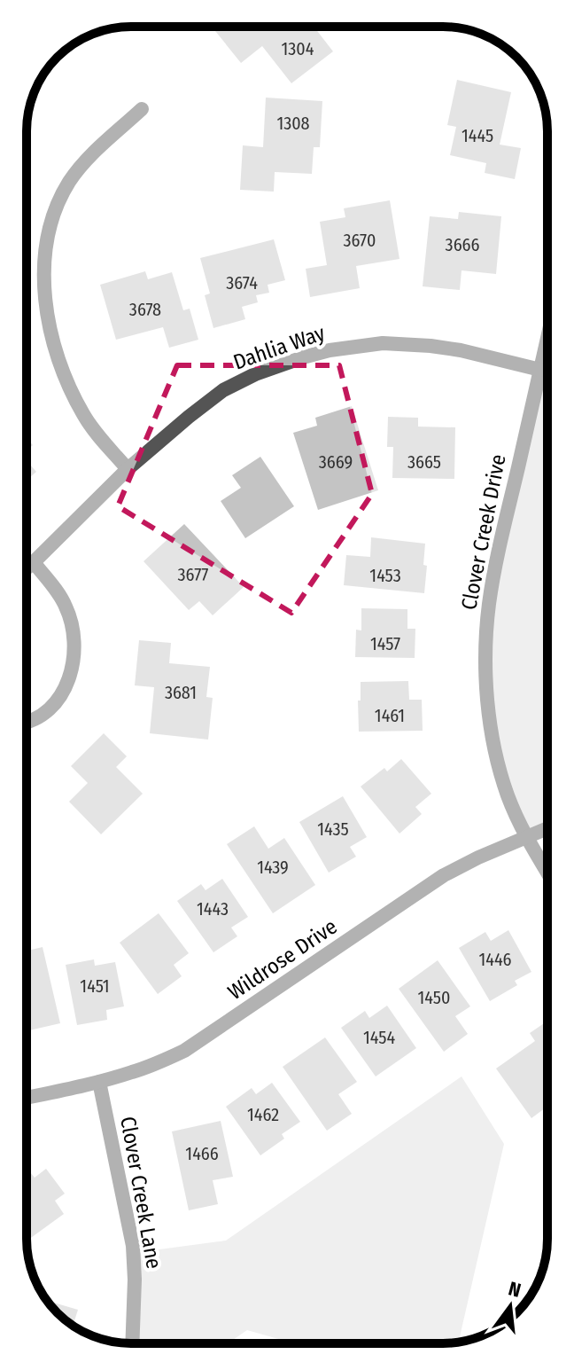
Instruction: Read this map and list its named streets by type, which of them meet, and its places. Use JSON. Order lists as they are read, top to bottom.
{
  "streets": {
    "street": [
      "Dahlia Way",
      "Clover Creek Drive",
      "Wildrose Drive",
      "Clover Creek Lane"
    ]
  },
  "crossings": [
    ["Dahlia Way", "Clover Creek Drive"],
    ["Clover Creek Drive", "Wildrose Drive"],
    ["Wildrose Drive", "Clover Creek Lane"]
  ],
  "house_numbers": [
    "1304",
    "1308",
    "1445",
    "3670",
    "3666",
    "3674",
    "3678",
    "3669",
    "3665",
    "3677",
    "1453",
    "1457",
    "3681",
    "1461",
    "1435",
    "1439",
    "1443",
    "1446",
    "1451",
    "1450",
    "1454",
    "1462",
    "1466"
  ],
  "north": "top"
}
